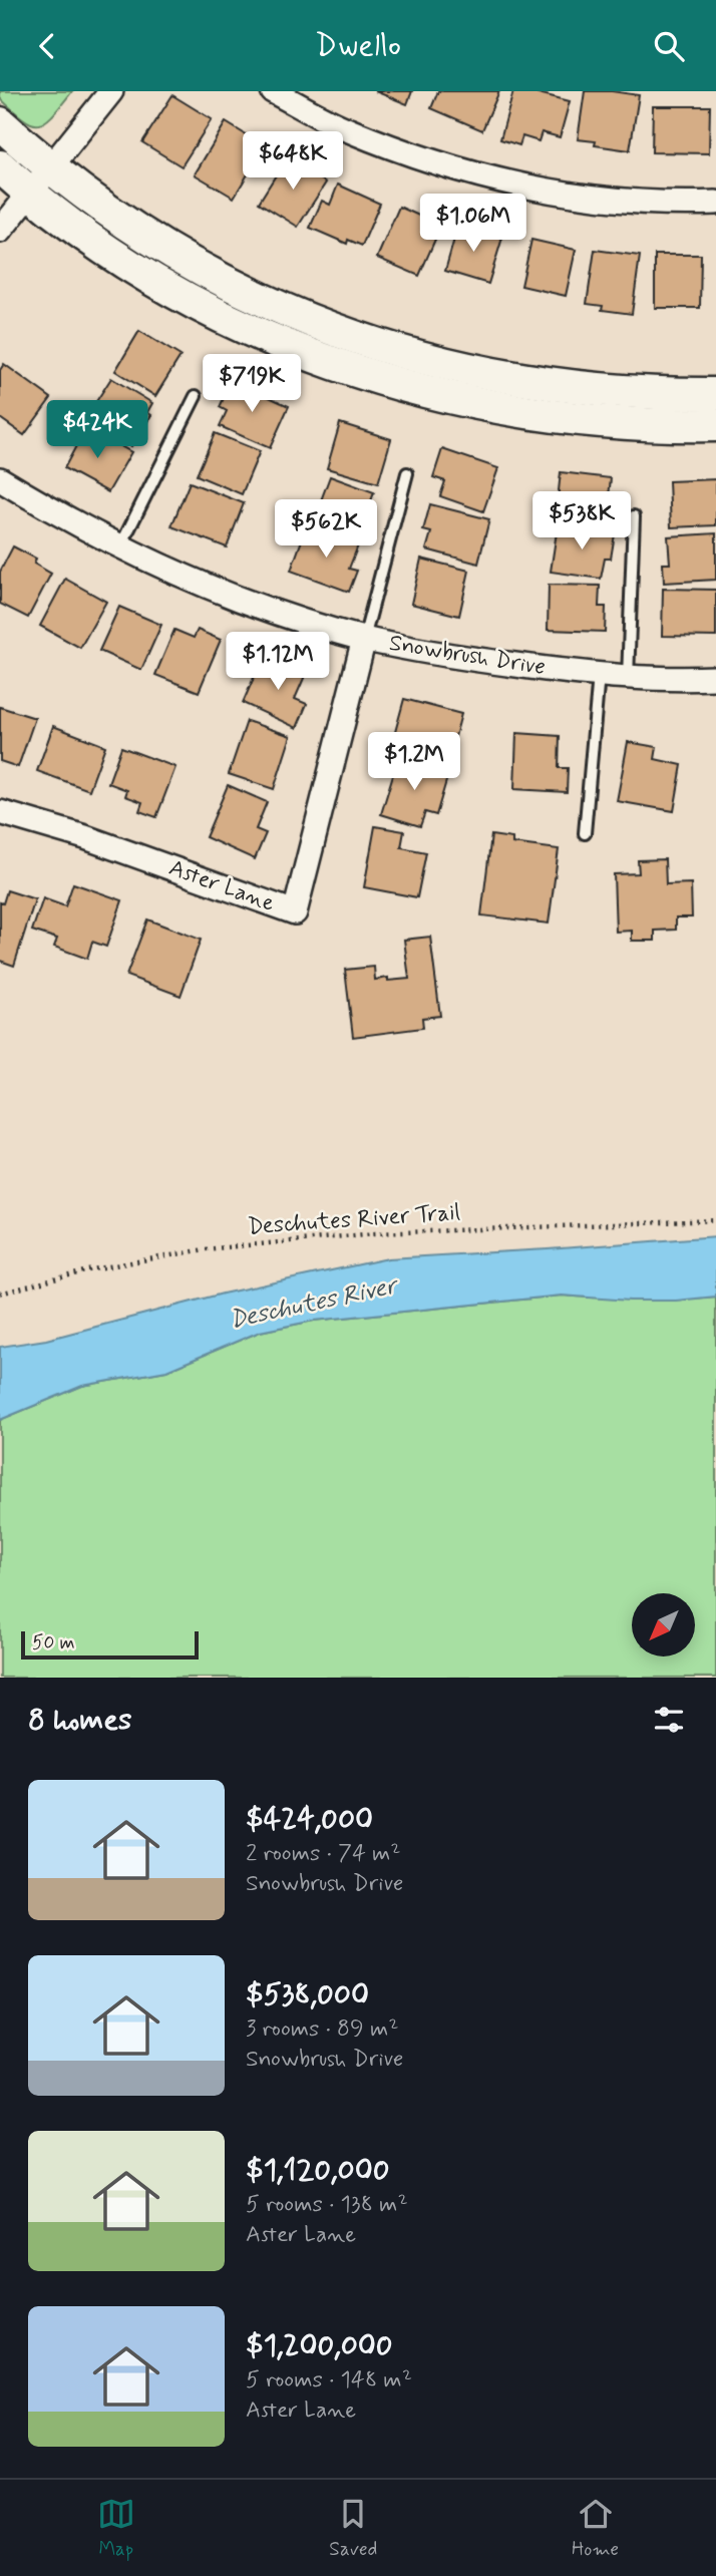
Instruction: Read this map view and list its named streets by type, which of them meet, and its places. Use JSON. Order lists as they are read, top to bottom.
{
  "streets": {
    "street": ["Snowbrush Drive", "Aster Lane"],
    "path": ["Deschutes River Trail"]
  },
  "crossings": [
    ["Snowbrush Drive", "Aster Lane"]
  ],
  "water": ["Deschutes River"],
  "scale_bar": "50 m",
  "north": "bottom left",
  "page": {
    "header": "Dwello",
    "price": [
      "$648K",
      "$1.06M",
      "$719K",
      "$424K",
      "$538K",
      "$562K",
      "$1.12M",
      "$1.2M"
    ],
    "scale": "50 m",
    "heading": "8 homes",
    "list": [
      {
        "name": "$424,000",
        "note": "2 rooms · 74 m² · Snowbrush Drive"
      },
      {
        "name": "$538,000",
        "note": "3 rooms · 89 m² · Snowbrush Drive"
      },
      {
        "name": "$1,120,000",
        "note": "5 rooms · 138 m² · Aster Lane"
      },
      {
        "name": "$1,200,000",
        "note": "5 rooms · 148 m² · Aster Lane"
      }
    ],
    "tabs": ["Map", "Saved", "Home"]
  }
}
